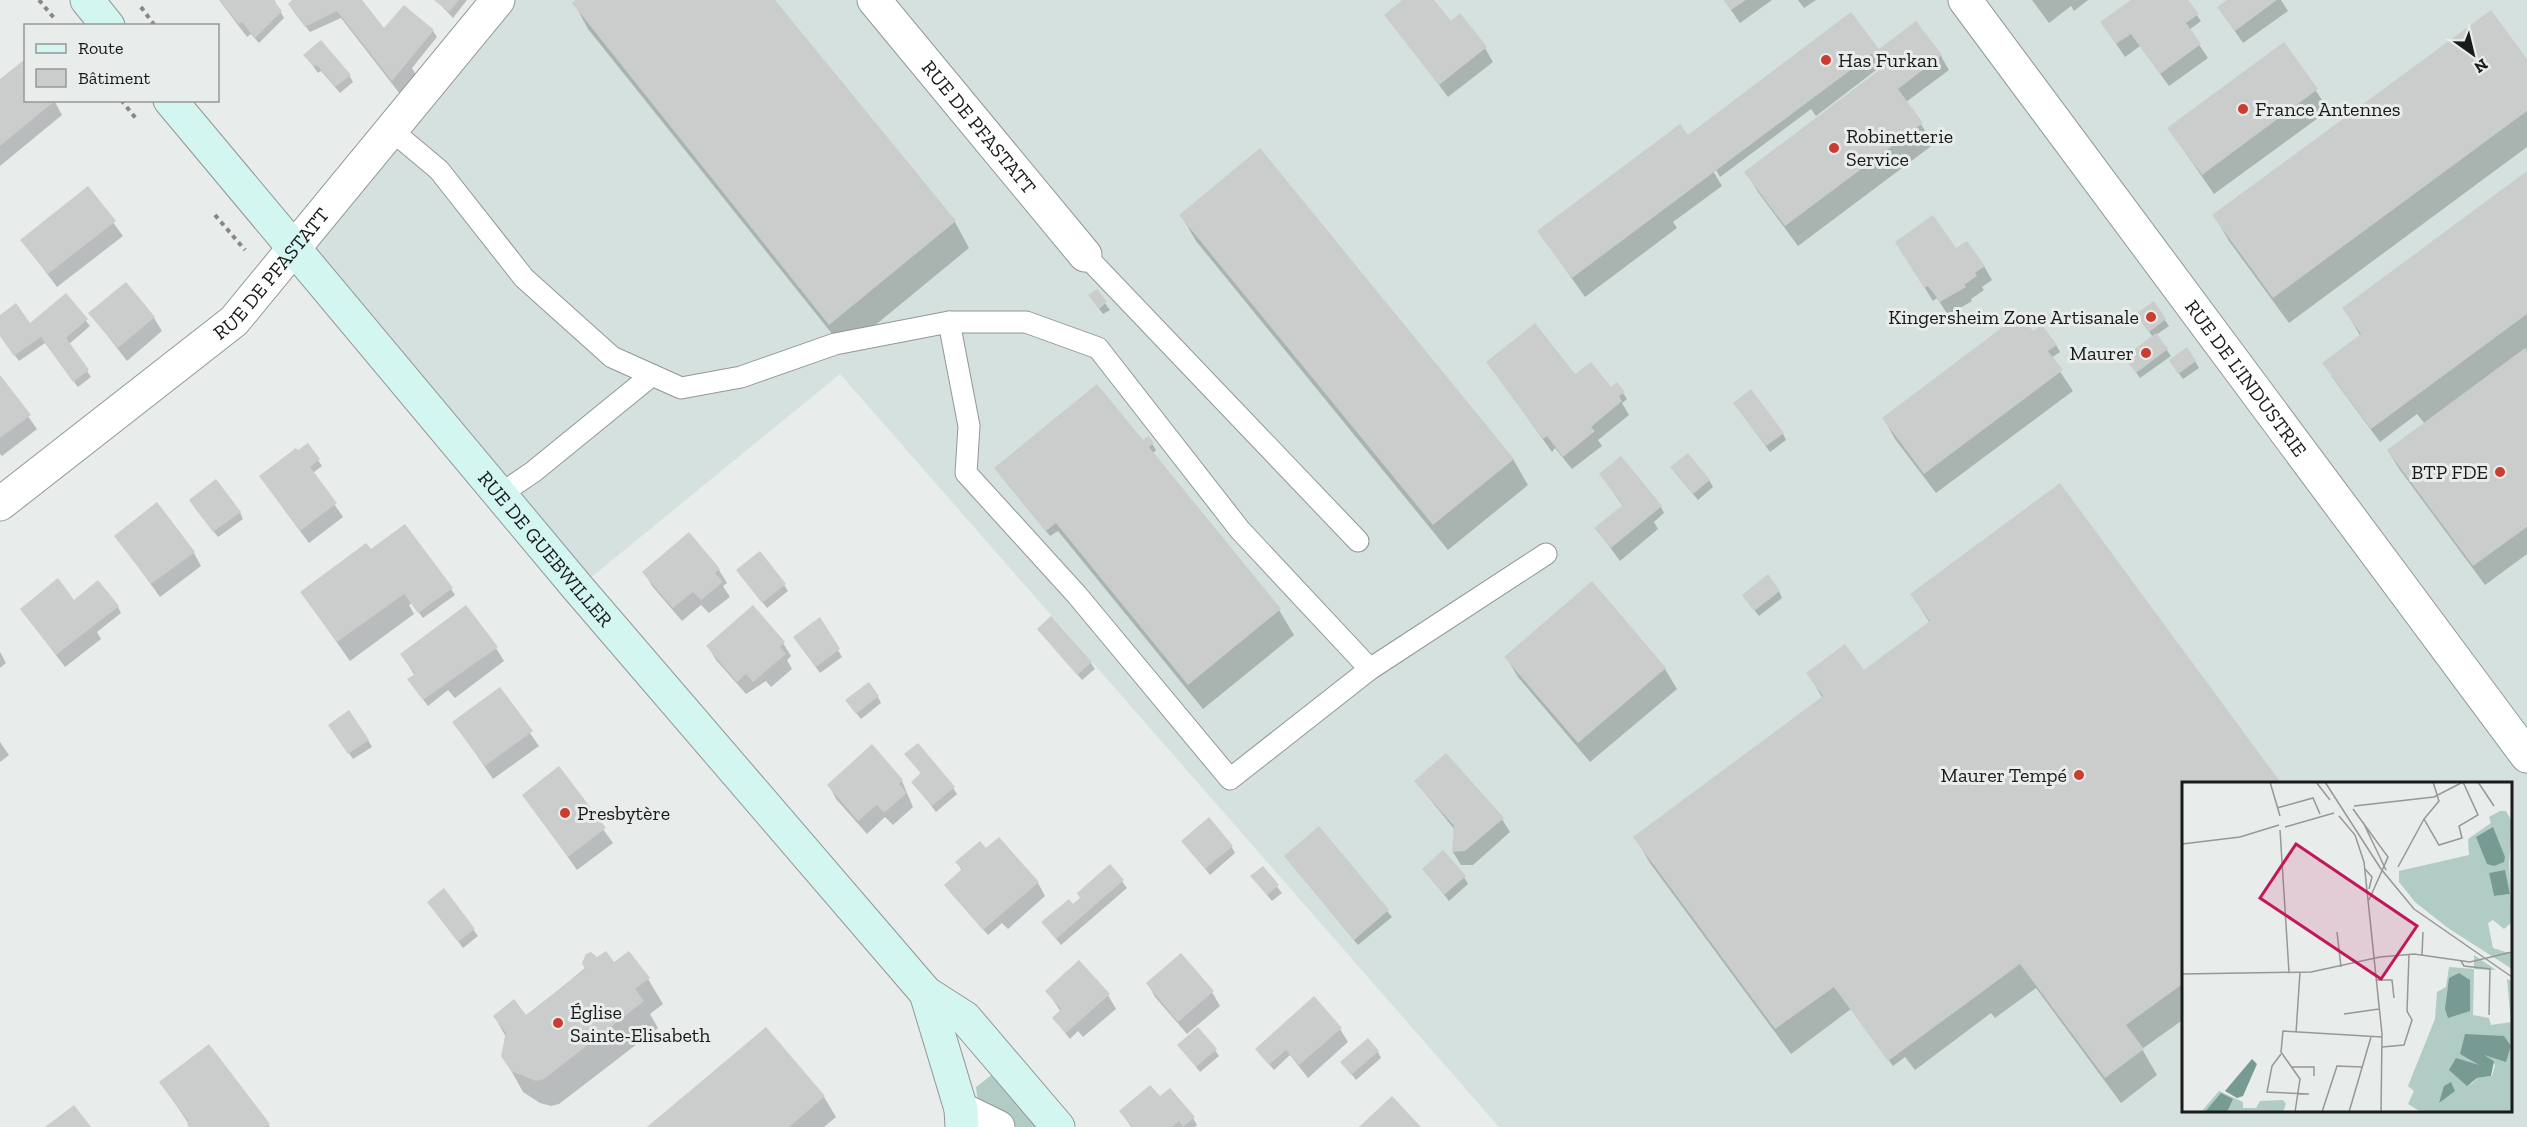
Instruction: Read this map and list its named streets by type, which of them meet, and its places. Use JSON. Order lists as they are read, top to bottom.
{
  "streets": {
    "main road": ["RUE DE GUEBWILLER"],
    "street": ["RUE DE PFASTATT", "RUE DE L'INDUSTRIE"]
  },
  "crossings": [
    ["RUE DE PFASTATT", "RUE DE GUEBWILLER"]
  ],
  "places": [
    "Has Furkan",
    "France Antennes",
    "Robinetterie Service",
    "Kingersheim Zone Artisanale",
    "Maurer",
    "BTP FDE",
    "Maurer Tempé",
    "Presbytère",
    "Église Sainte-Elisabeth"
  ],
  "legend": ["Route", "Bâtiment"],
  "north": "bottom right"
}
